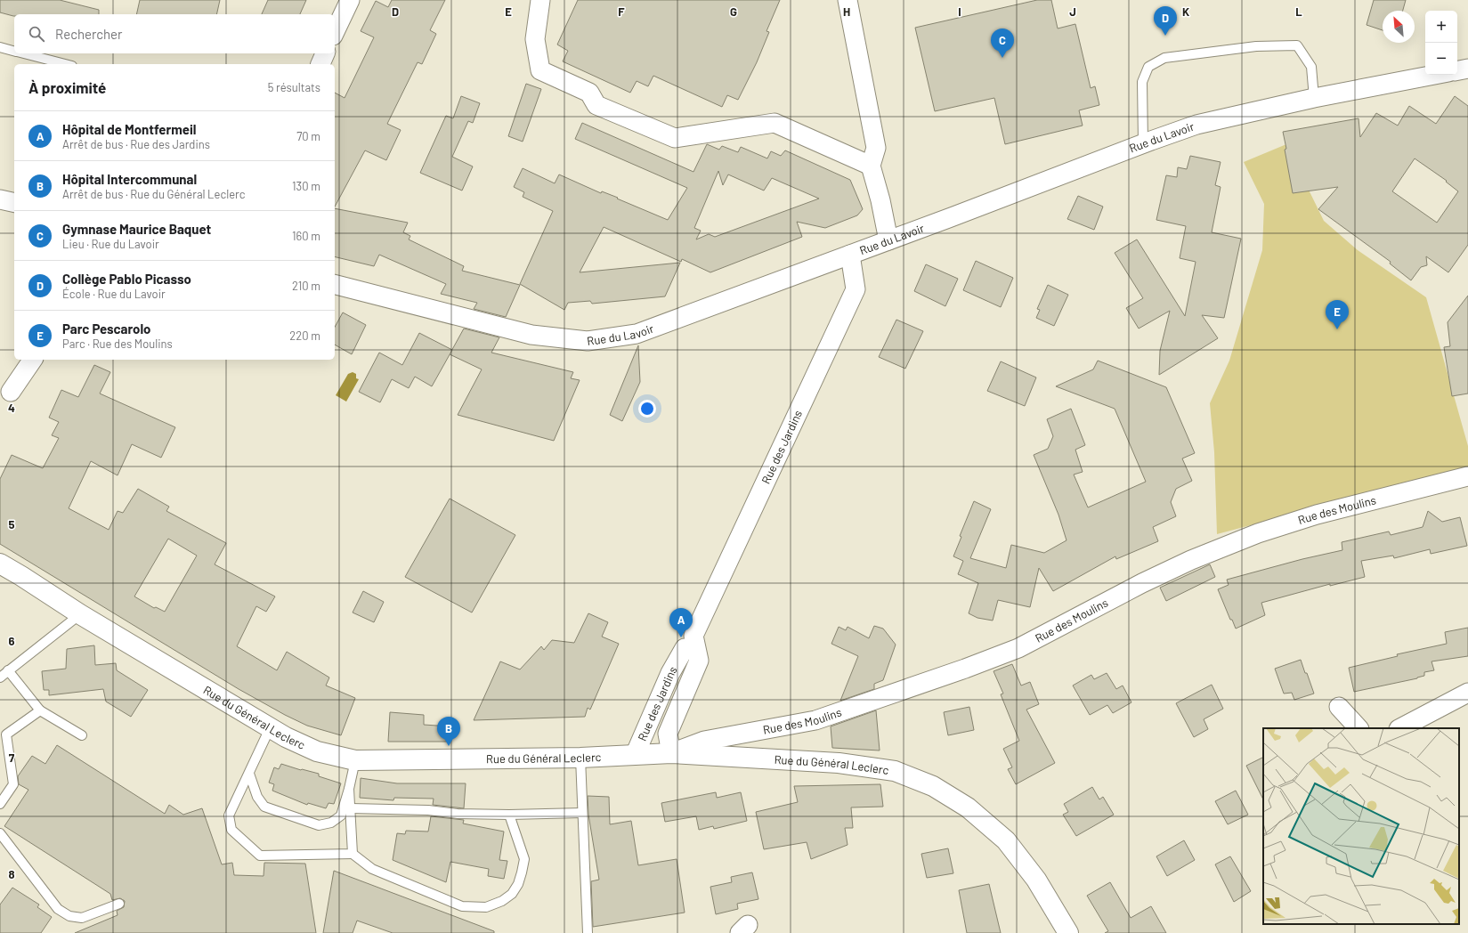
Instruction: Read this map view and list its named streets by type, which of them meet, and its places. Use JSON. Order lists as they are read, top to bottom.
{
  "streets": {
    "street": [
      "Rue du Lavoir",
      "Rue des Jardins",
      "Rue des Moulins",
      "Rue du Général Leclerc"
    ]
  },
  "crossings": [
    ["Rue du Lavoir", "Rue des Jardins"],
    ["Rue des Jardins", "Rue des Moulins"],
    ["Rue des Jardins", "Rue du Général Leclerc"],
    ["Rue des Moulins", "Rue du Général Leclerc"]
  ],
  "north": "top left",
  "page": {
    "pins": [
      "D",
      "C",
      "E",
      "A",
      "B"
    ],
    "map_buttons": ["+", "−"],
    "search": "Rechercher",
    "heading": ["À proximité", "5 résultats"],
    "list": [
      {
        "mark": "A",
        "name": "Hôpital de Montfermeil",
        "note": "Arrêt de bus · Rue des Jardins",
        "value": "70 m"
      },
      {
        "mark": "B",
        "name": "Hôpital Intercommunal",
        "note": "Arrêt de bus · Rue du Général Leclerc",
        "value": "130 m"
      },
      {
        "mark": "C",
        "name": "Gymnase Maurice Baquet",
        "note": "Lieu · Rue du Lavoir",
        "value": "160 m"
      },
      {
        "mark": "D",
        "name": "Collège Pablo Picasso",
        "note": "École · Rue du Lavoir",
        "value": "210 m"
      },
      {
        "mark": "E",
        "name": "Parc Pescarolo",
        "note": "Parc · Rue des Moulins",
        "value": "220 m"
      }
    ]
  },
  "grid": {
    "columns": [
      "D",
      "E",
      "F",
      "G",
      "H",
      "I",
      "J",
      "K",
      "L"
    ],
    "rows": [
      "4",
      "5",
      "6",
      "7",
      "8"
    ]
  }
}
